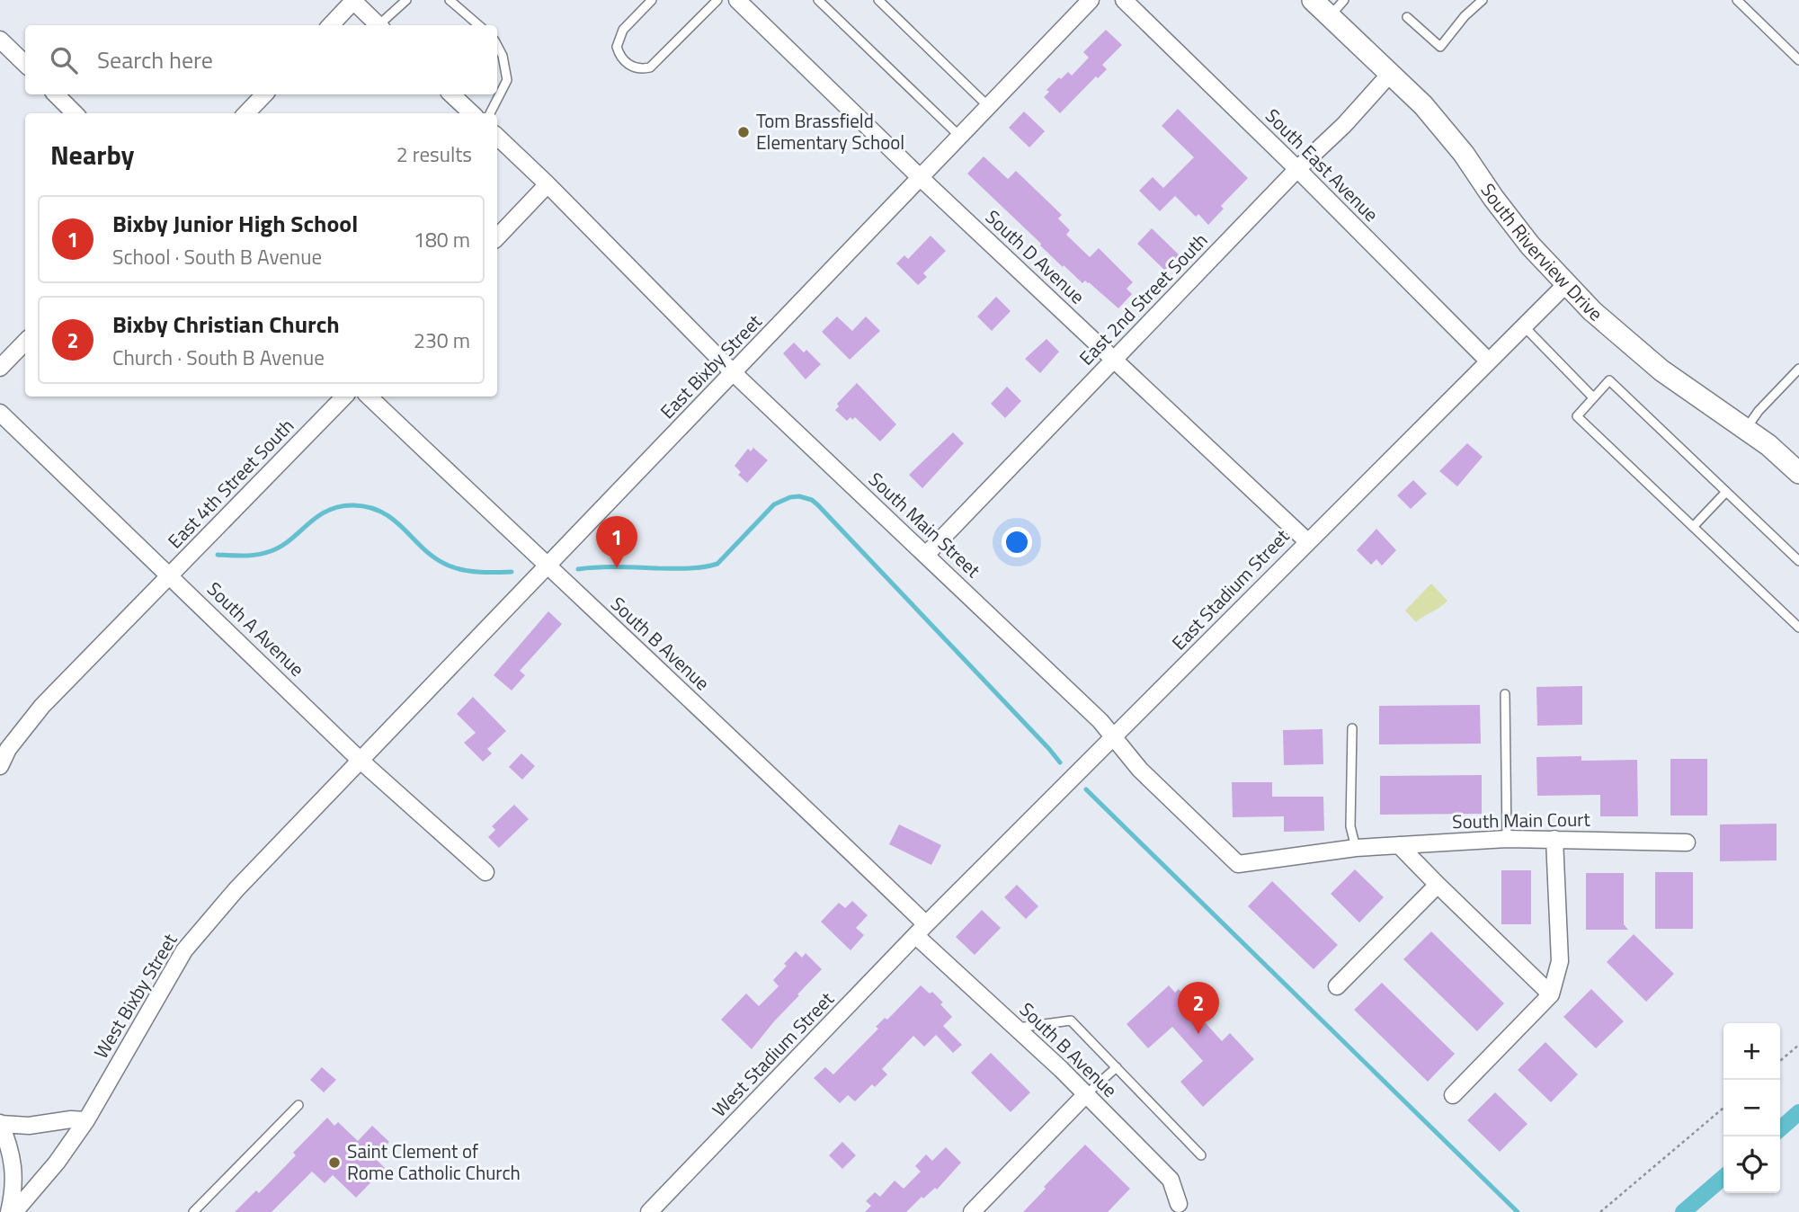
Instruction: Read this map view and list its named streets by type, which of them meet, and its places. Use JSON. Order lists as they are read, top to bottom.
{
  "streets": {
    "street": [
      "South East Avenue",
      "South Riverview Drive",
      "South D Avenue",
      "East 2nd Street South",
      "East Bixby Street",
      "East 4th Street South",
      "South Main Street",
      "East Stadium Street",
      "South A Avenue",
      "South B Avenue",
      "South Main Court",
      "West Bixby Street",
      "West Stadium Street"
    ]
  },
  "crossings": [
    ["South East Avenue", "East 2nd Street South"],
    ["South East Avenue", "East Stadium Street"],
    ["South Riverview Drive", "East 2nd Street South"],
    ["South Riverview Drive", "East Stadium Street"],
    ["South D Avenue", "East 2nd Street South"],
    ["South D Avenue", "East Bixby Street"],
    ["South D Avenue", "East Stadium Street"],
    ["East 2nd Street South", "South Main Street"],
    ["East Bixby Street", "South Main Street"],
    ["East Bixby Street", "South A Avenue"],
    ["East Bixby Street", "South B Avenue"],
    ["East Bixby Street", "West Bixby Street"],
    ["East 4th Street South", "South A Avenue"],
    ["South Main Street", "East Stadium Street"],
    ["South Main Street", "South Main Court"],
    ["East Stadium Street", "South B Avenue"],
    ["East Stadium Street", "West Stadium Street"],
    ["South A Avenue", "West Bixby Street"],
    ["South B Avenue", "West Stadium Street"]
  ],
  "places": ["Tom Brassfield Elementary School", "Saint Clement of Rome Catholic Church"],
  "page": {
    "search": "Search here",
    "heading": ["Nearby", "2 results"],
    "list": [
      {
        "mark": "1",
        "name": "Bixby Junior High School",
        "note": "School · South B Avenue",
        "value": "180 m"
      },
      {
        "mark": "2",
        "name": "Bixby Christian Church",
        "note": "Church · South B Avenue",
        "value": "230 m"
      }
    ],
    "pins": ["1", "2"],
    "map_buttons": ["+", "−"]
  }
}
